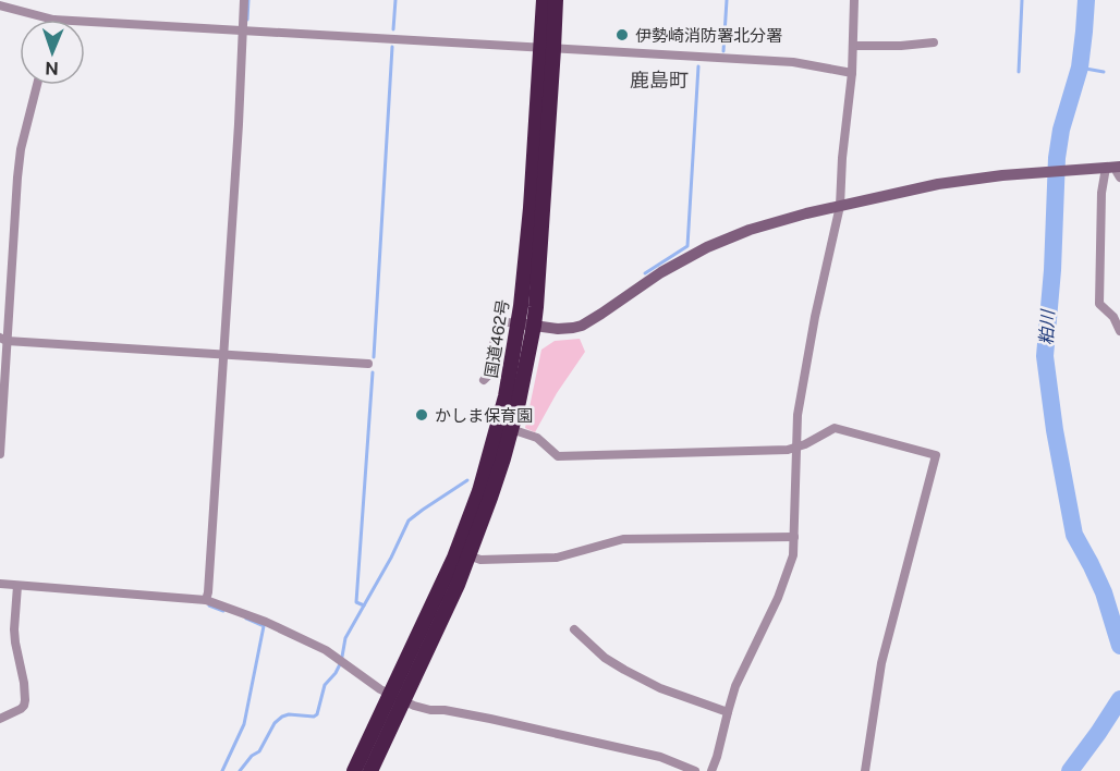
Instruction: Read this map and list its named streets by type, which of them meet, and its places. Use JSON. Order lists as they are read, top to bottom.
{
  "streets": {
    "highway": ["国道462号"]
  },
  "districts": ["鹿島町"],
  "water": ["粕川"],
  "places": ["伊勢崎消防署北分署", "かしま保育園"],
  "north": "bottom"
}
